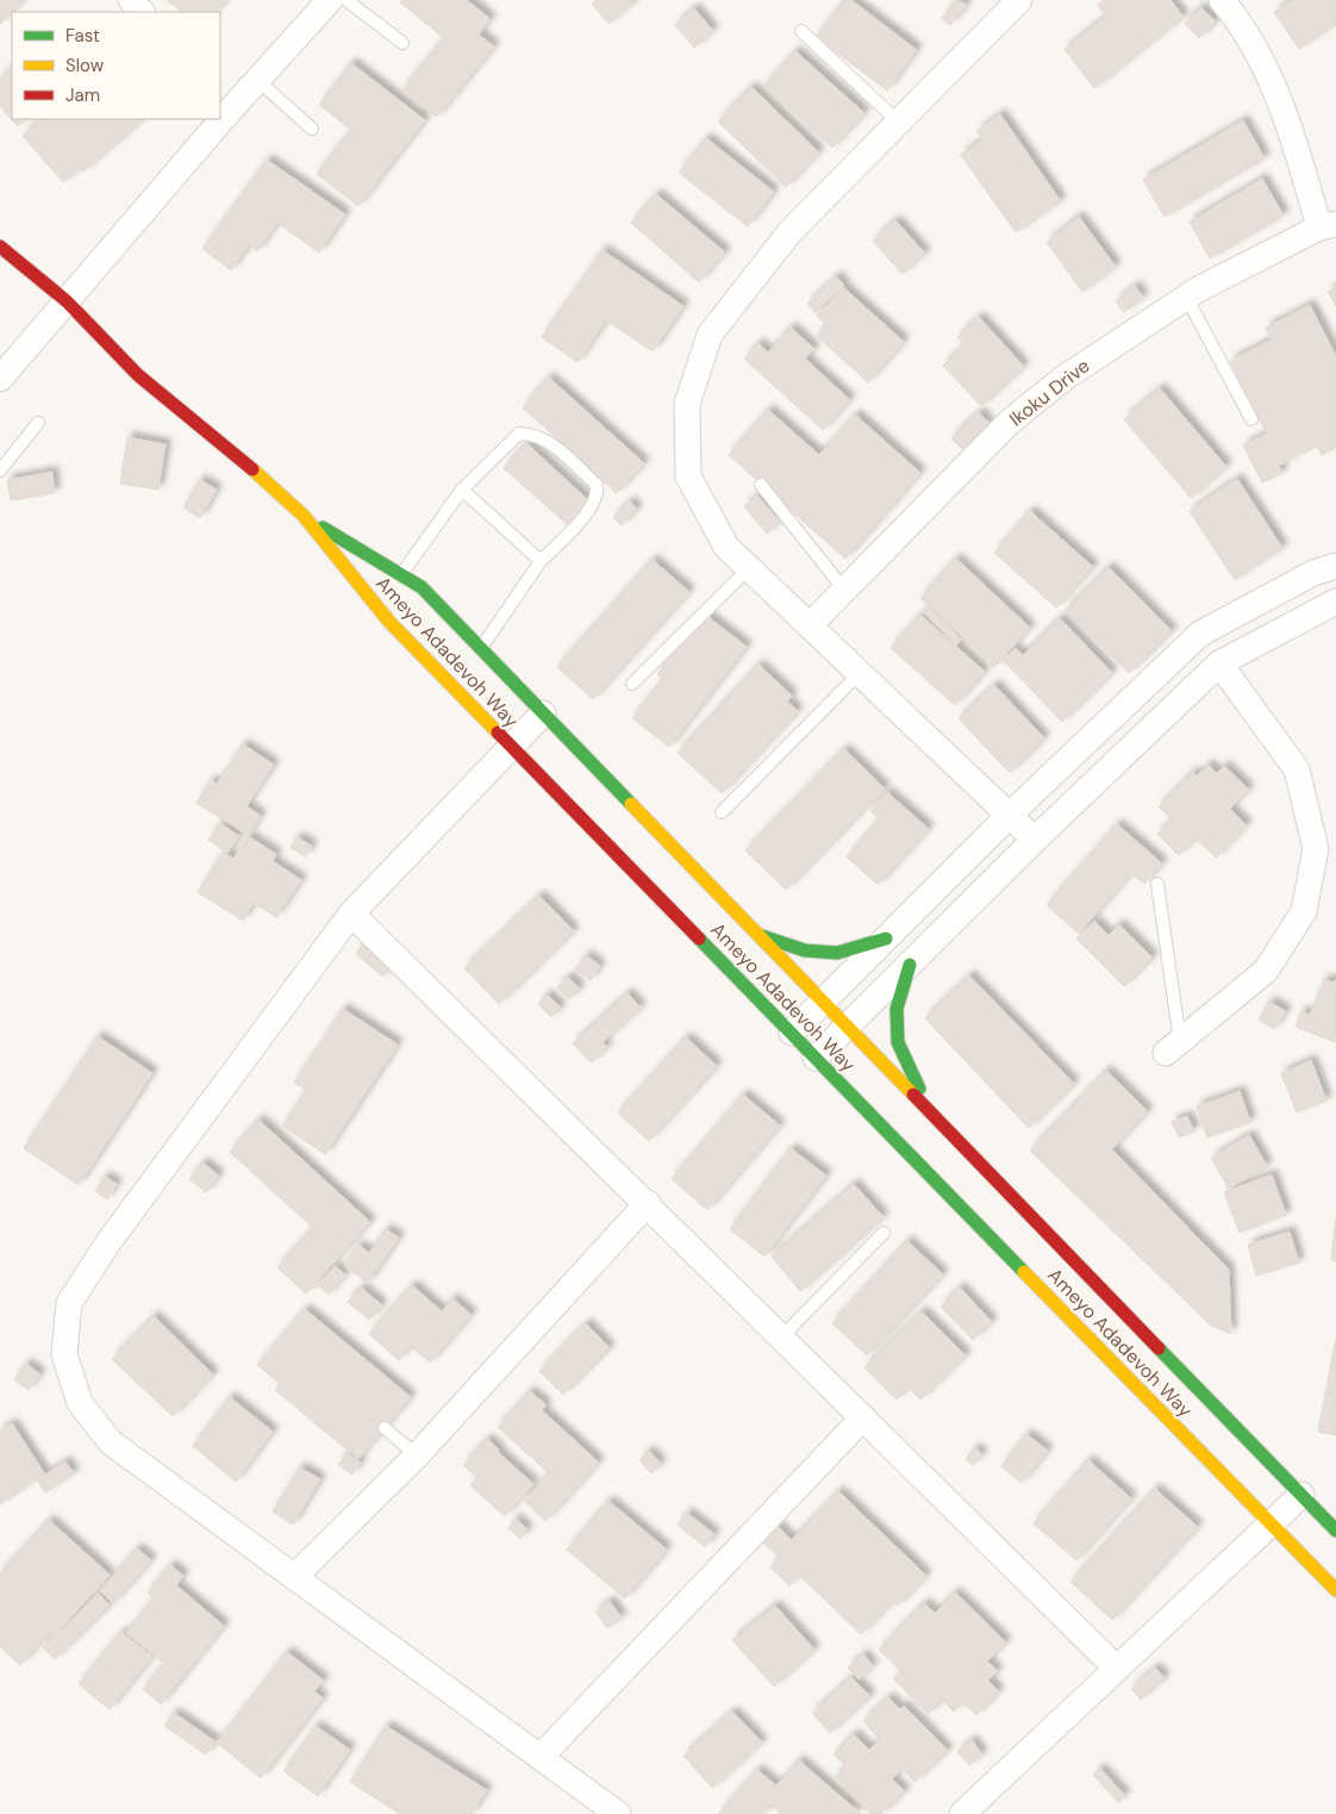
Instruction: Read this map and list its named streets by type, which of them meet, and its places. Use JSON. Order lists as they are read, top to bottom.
{
  "streets": {
    "street": ["Ikoku Drive", "Ameyo Adadevoh Way"]
  },
  "legend": ["Fast", "Slow", "Jam"]
}
